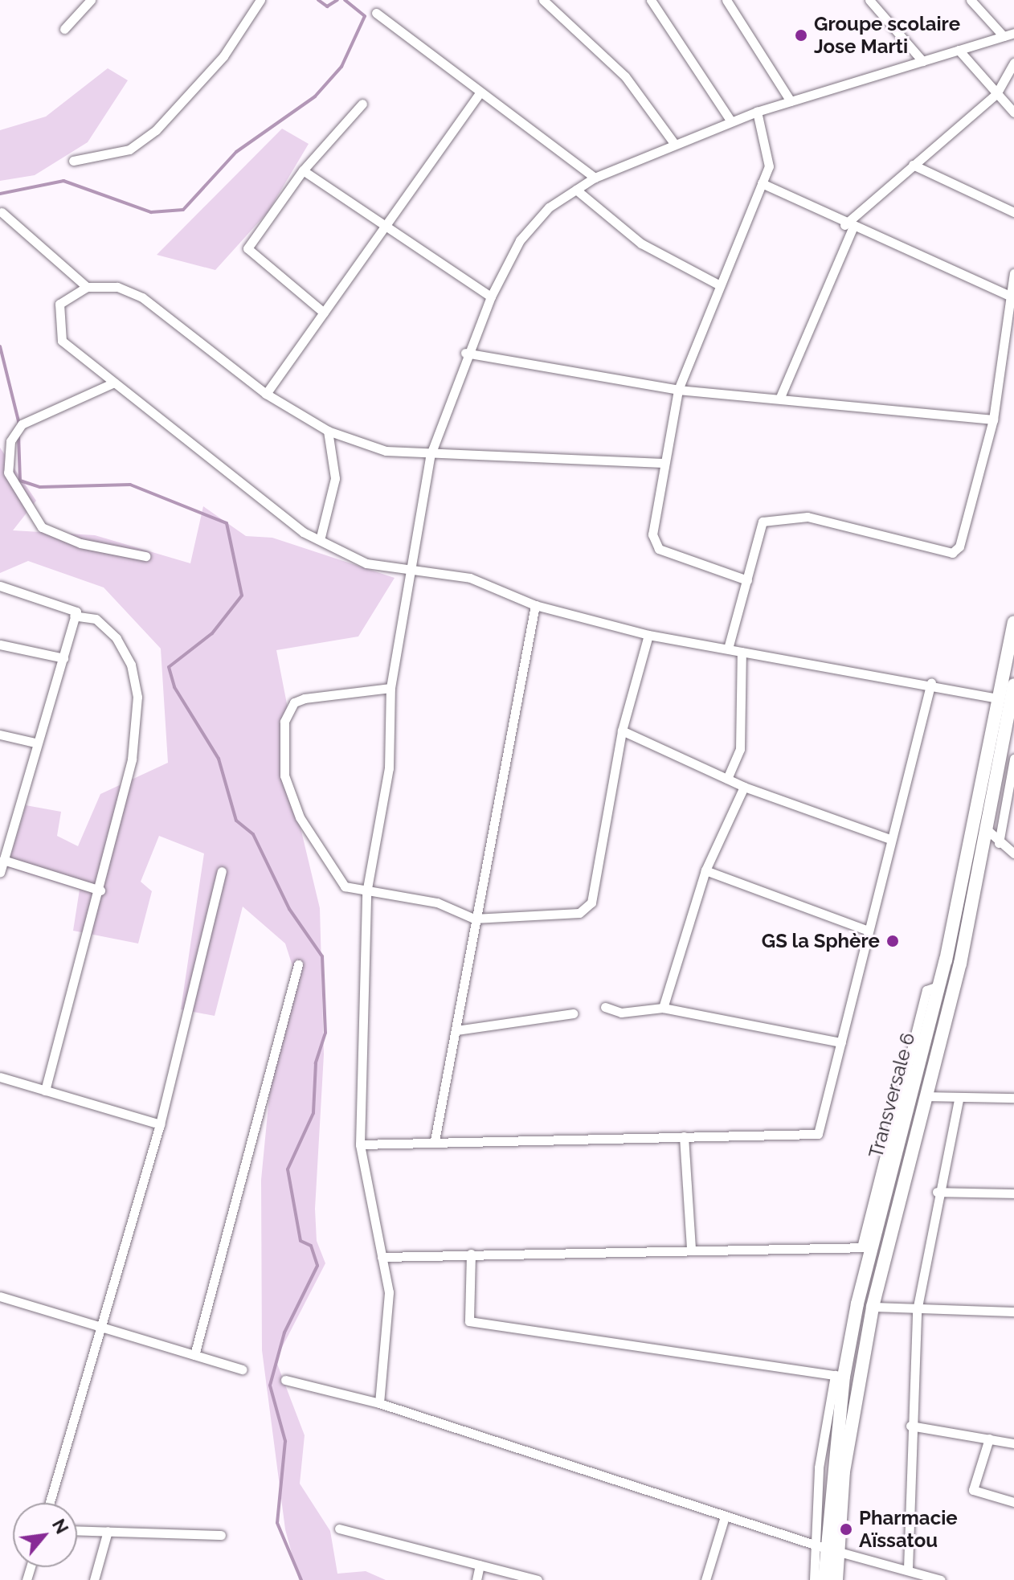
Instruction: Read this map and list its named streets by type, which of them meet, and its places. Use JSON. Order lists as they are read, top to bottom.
{
  "streets": {
    "main road": ["Transversale 6"]
  },
  "places": ["Groupe scolaire Jose Marti", "GS la Sphère", "Pharmacie Aïssatou"],
  "north": "top right"
}
